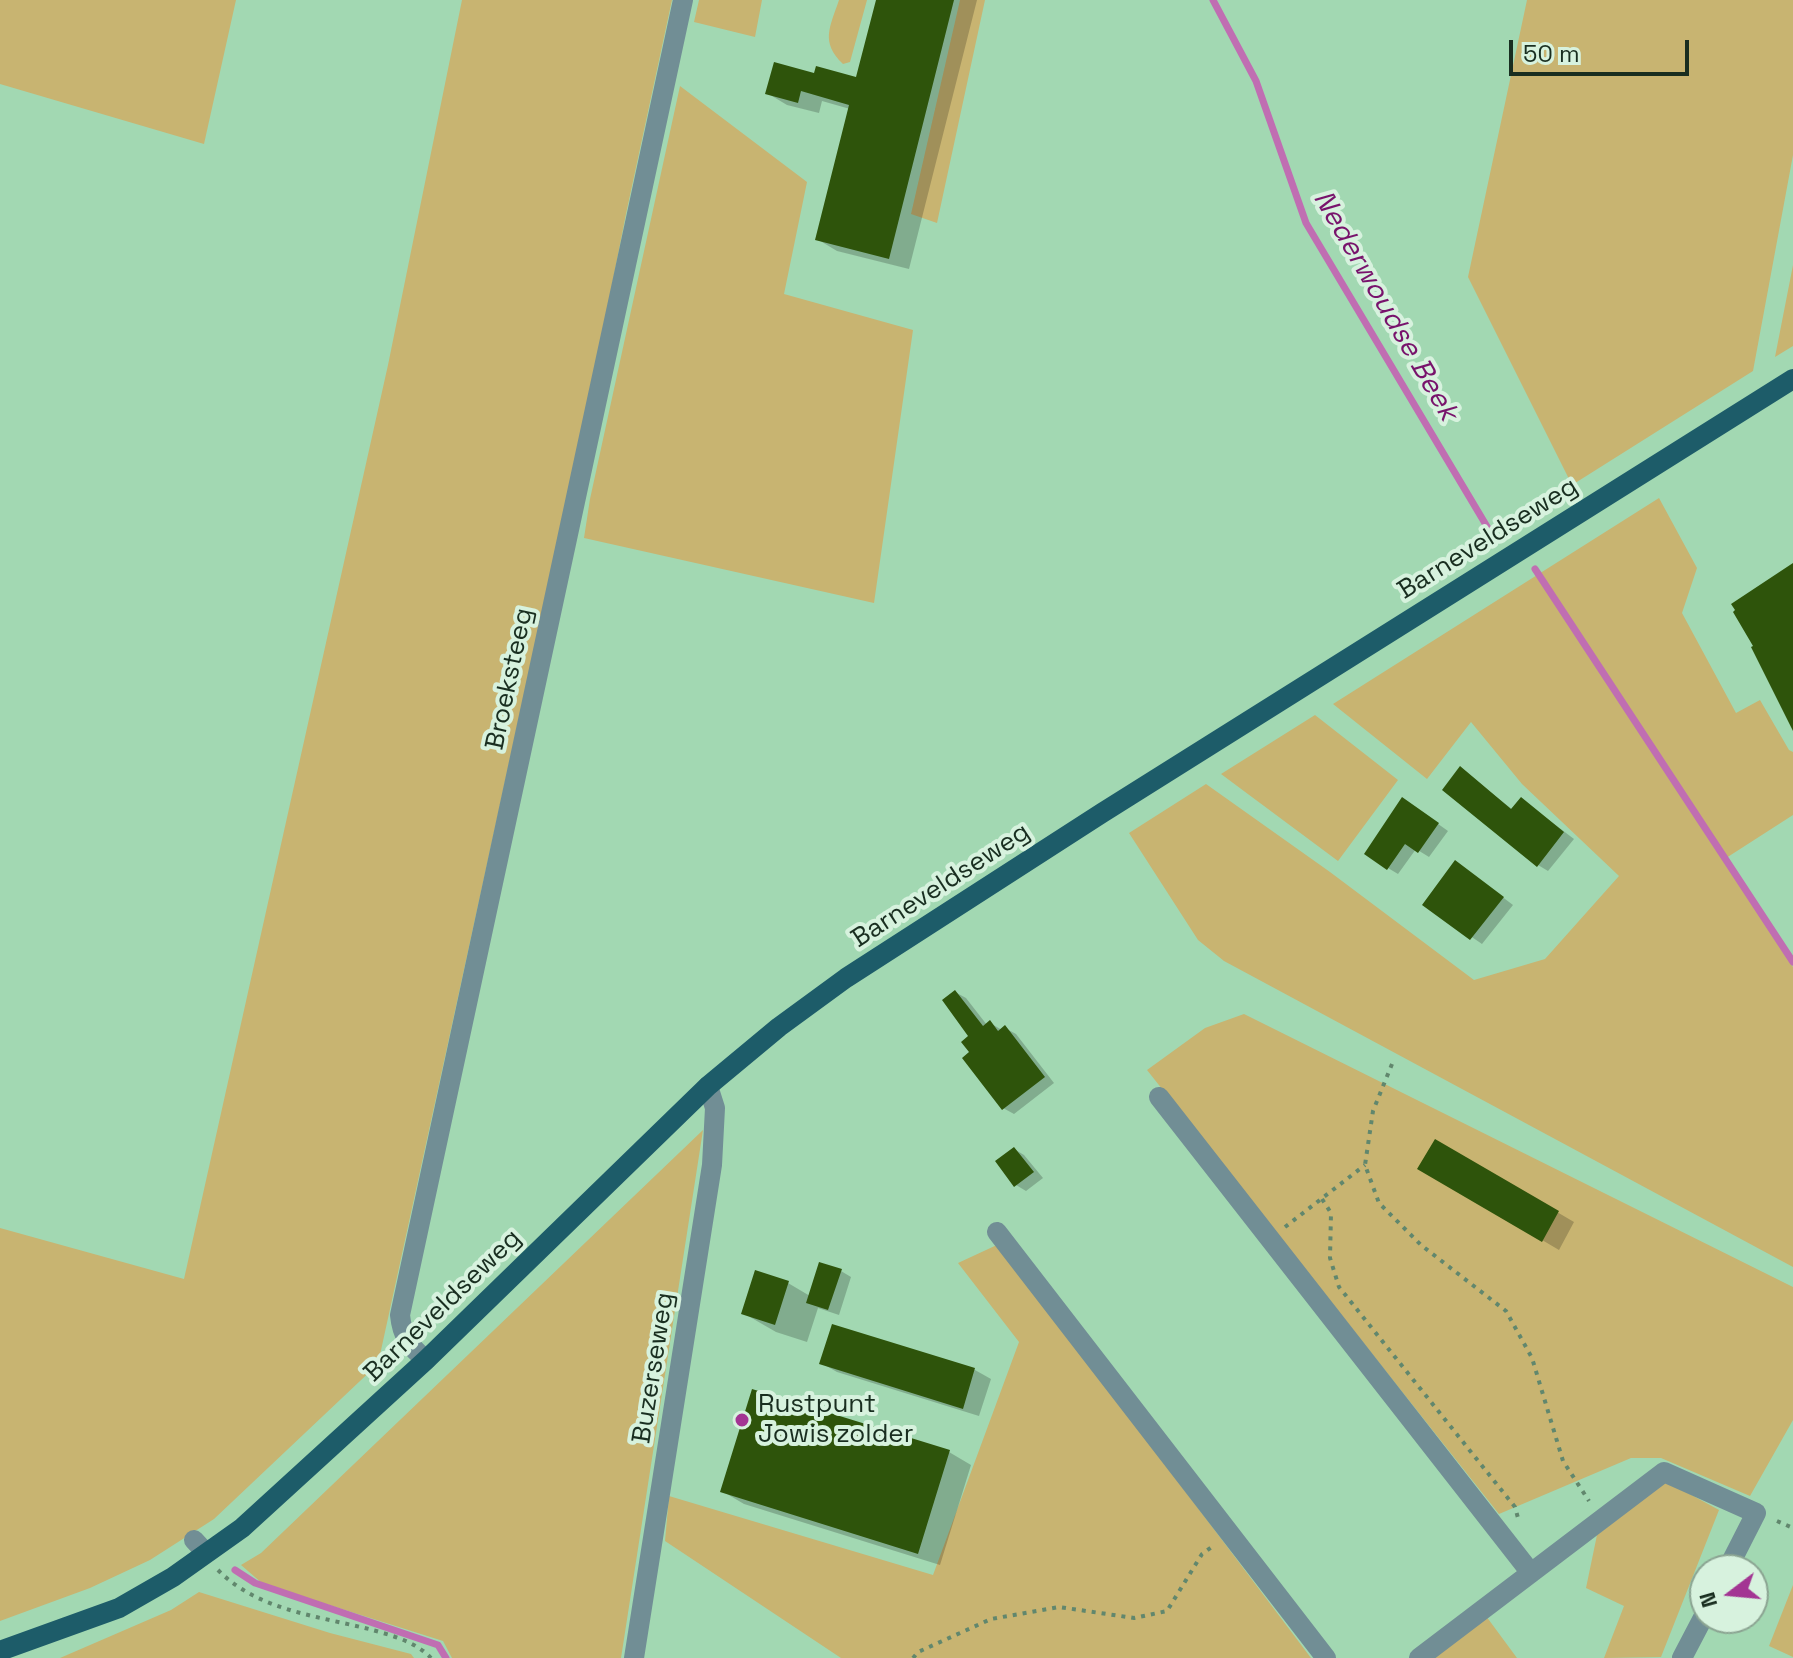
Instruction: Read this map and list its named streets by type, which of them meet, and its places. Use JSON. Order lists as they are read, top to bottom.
{
  "streets": {
    "main road": ["Barneveldseweg"],
    "street": ["Broeksteeg", "Buzerseweg"]
  },
  "crossings": [
    ["Barneveldseweg", "Broeksteeg"],
    ["Barneveldseweg", "Buzerseweg"]
  ],
  "water": ["Nederwoudse Beek"],
  "places": ["Rustpunt Jowis zolder"],
  "scale_bar": "50 m",
  "north": "left"
}
